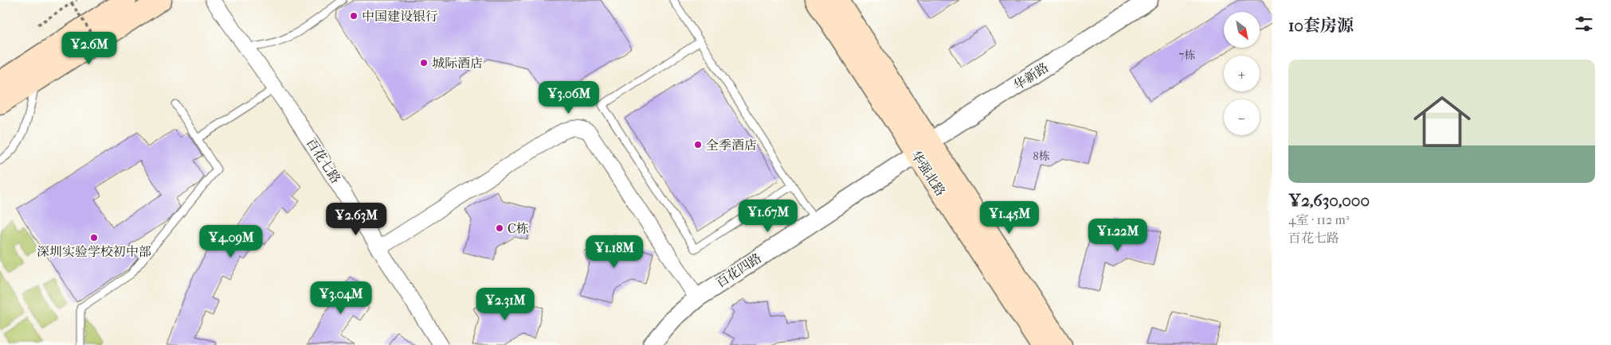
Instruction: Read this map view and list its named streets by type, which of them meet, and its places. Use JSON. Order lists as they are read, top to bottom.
{
  "streets": {
    "main road": ["华强北路"],
    "street": ["华新路", "百花七路", "百花四路"]
  },
  "crossings": [
    ["华新路", "华强北路"],
    ["华新路", "百花四路"],
    ["华强北路", "百花四路"]
  ],
  "places": [
    "中国建设银行",
    "城际酒店",
    "全季酒店",
    "C栋",
    "深圳实验学校初中部"
  ],
  "house_numbers": ["7栋", "8栋"],
  "north": "bottom right",
  "page": {
    "heading": "10套房源",
    "map_buttons": ["+", "−"],
    "price": [
      "¥2.6M",
      "¥3.06M",
      "¥1.67M",
      "¥1.45M",
      "¥2.63M",
      "¥1.22M",
      "¥4.09M",
      "¥1.18M",
      "¥3.04M",
      "¥2.31M"
    ],
    "list": [
      {
        "name": "¥2,630,000",
        "note": "4室 · 112 m² · 百花七路"
      }
    ]
  }
}
